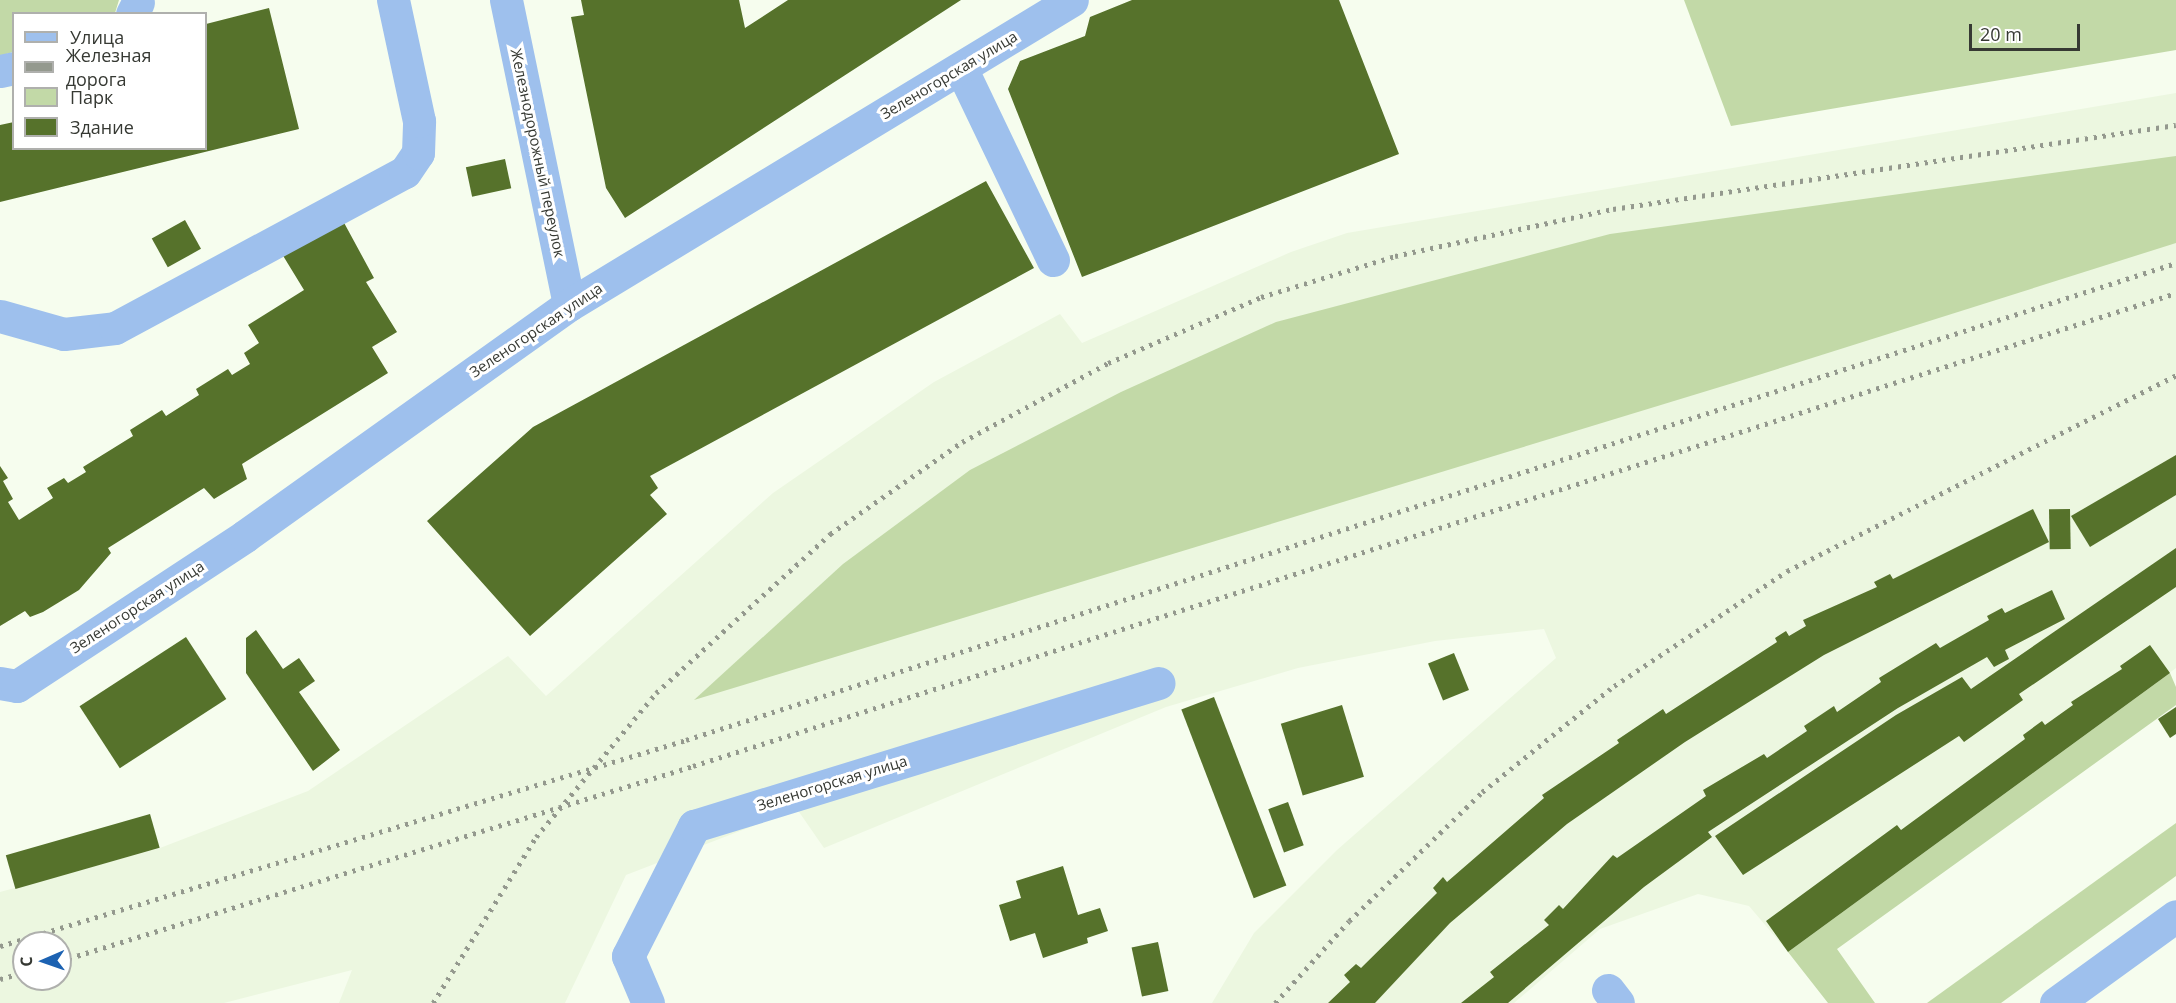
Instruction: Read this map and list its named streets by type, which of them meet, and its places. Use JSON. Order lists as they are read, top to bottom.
{
  "streets": {
    "street": ["Зеленогорская улица", "Железнодорожный переулок"]
  },
  "crossings": [
    ["Зеленогорская улица", "Железнодорожный переулок"]
  ],
  "legend": [
    "Улица",
    "Железная дорога",
    "Парк",
    "Здание"
  ],
  "scale_bar": "20 m",
  "north": "left"
}
